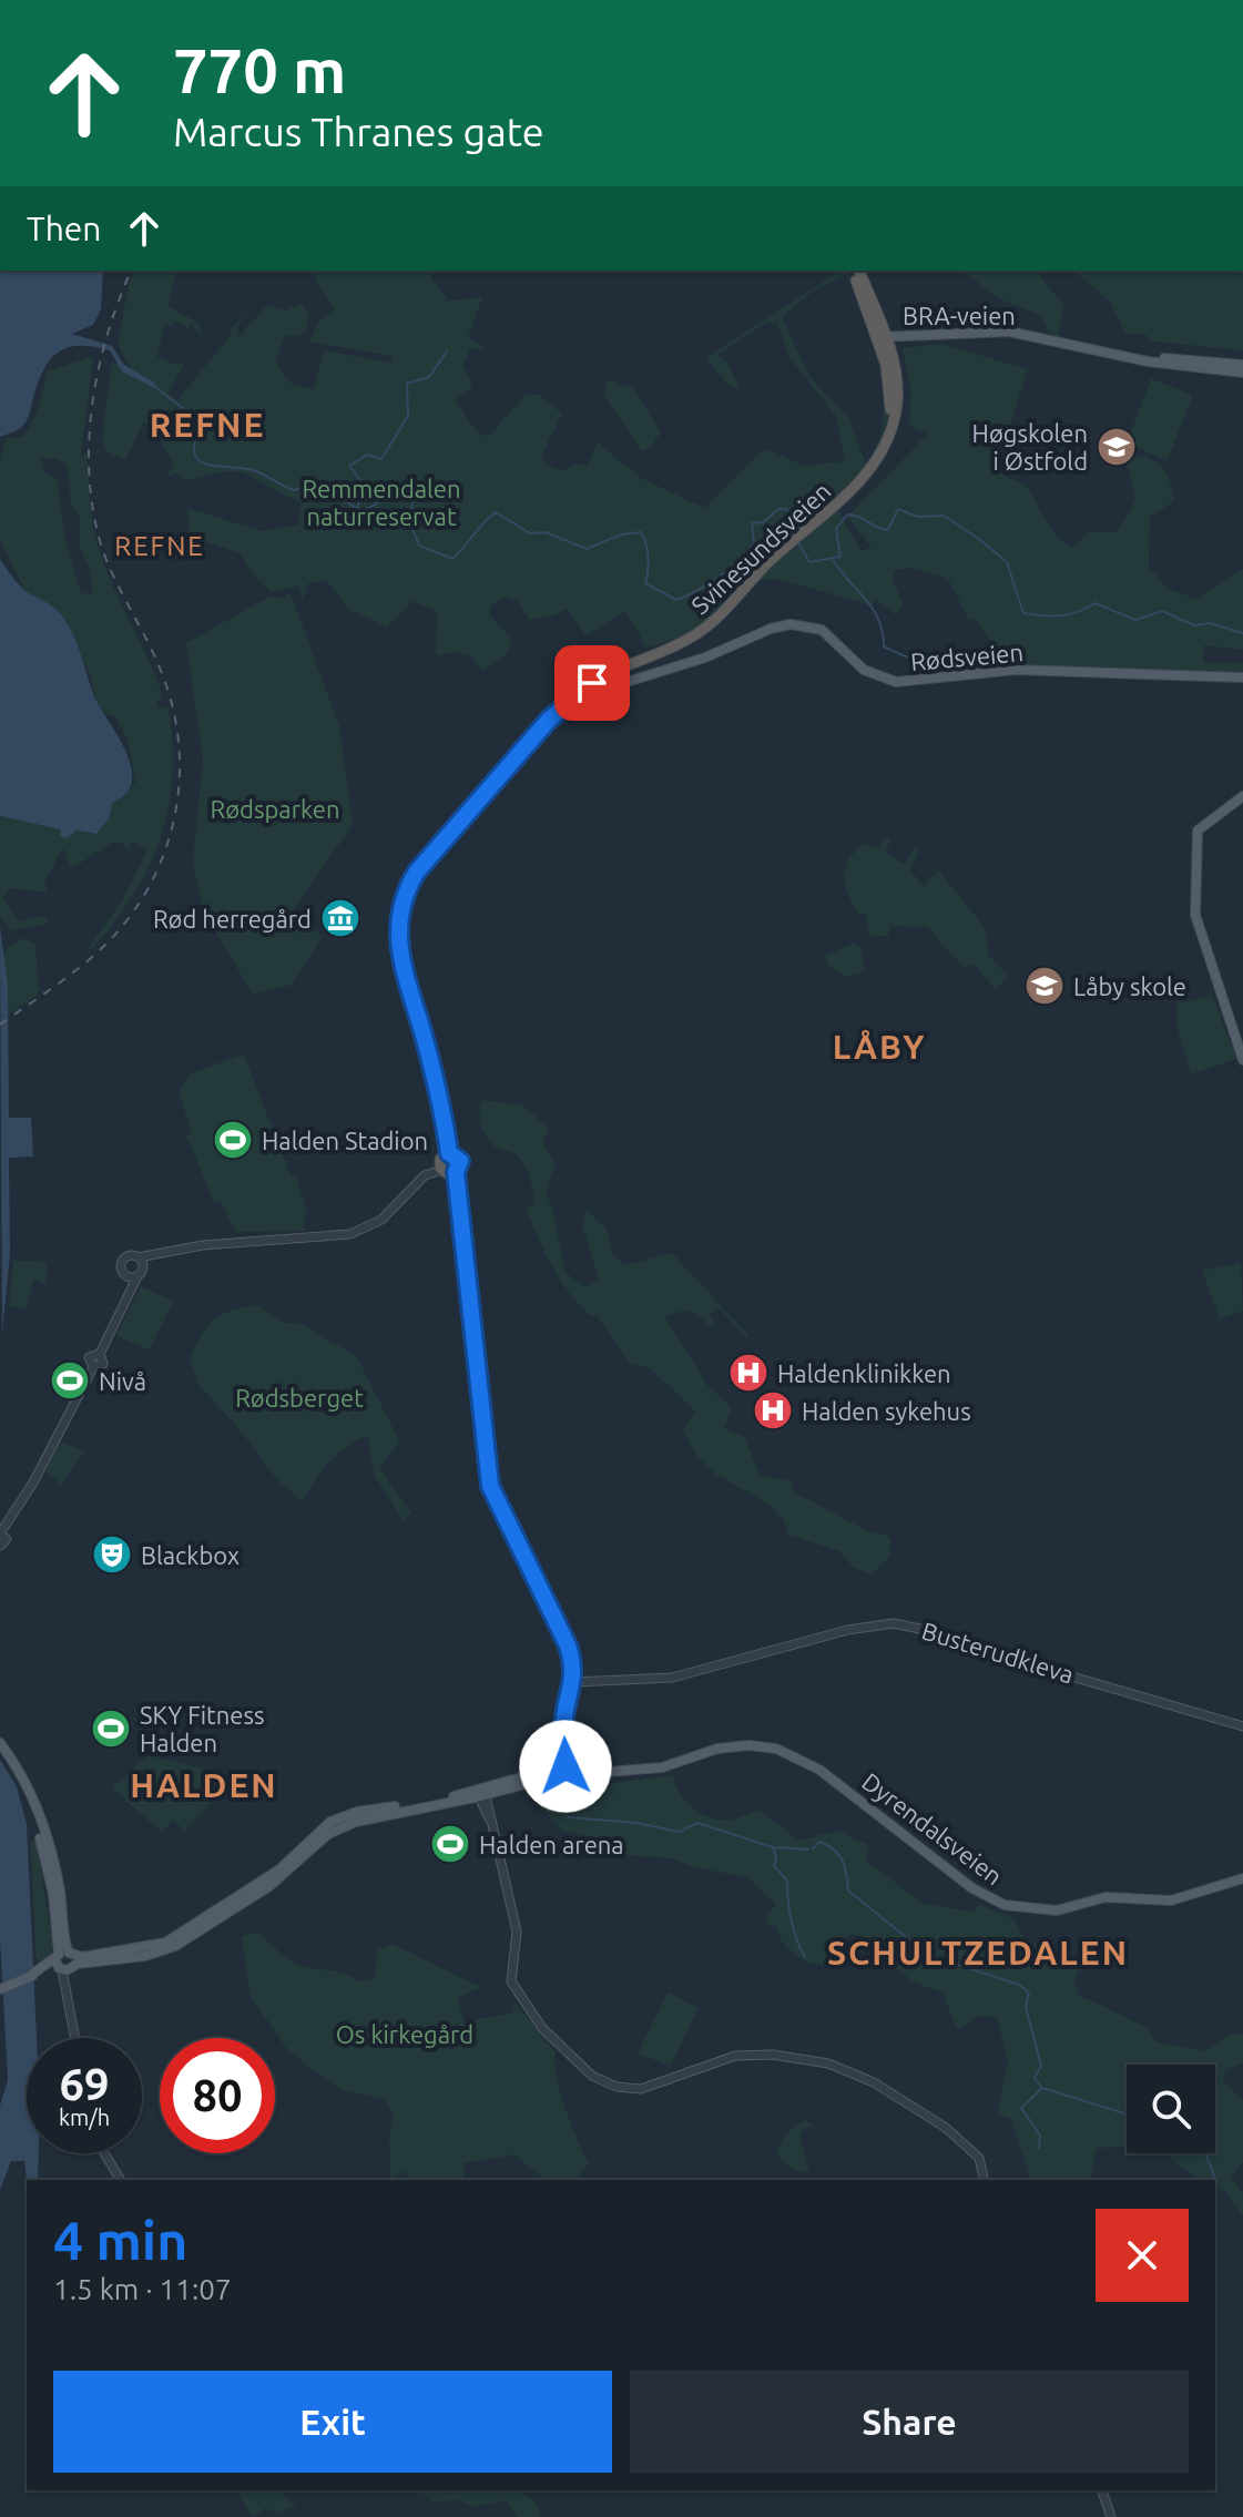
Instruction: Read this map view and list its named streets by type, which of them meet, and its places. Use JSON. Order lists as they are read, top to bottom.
{
  "streets": {
    "highway": ["Svinesundsveien"],
    "main road": ["BRA-veien", "Rødsveien", "Dyrendalsveien"],
    "street": ["Busterudkleva"]
  },
  "crossings": [
    ["BRA-veien", "Svinesundsveien"],
    ["Svinesundsveien", "Rødsveien"]
  ],
  "districts": [
    "REFNE",
    "REFNE",
    "LÅBY",
    "HALDEN",
    "SCHULTZEDALEN"
  ],
  "parks": [
    "Remmendalen naturreservat",
    "Rødsparken",
    "Rødsberget",
    "Os kirkegård"
  ],
  "places": {
    "school or university": ["Høgskolen i Østfold", "Låby skole"],
    "museum": ["Rød herregård"],
    "sports": [
      "Halden Stadion",
      "Nivå",
      "SKY Fitness Halden",
      "Halden arena"
    ],
    "hospital": ["Haldenklinikken", "Halden sykehus"],
    "theatre": ["Blackbox"]
  },
  "page": {
    "turn": ["770 m", "Marcus Thranes gate"],
    "then": "Then",
    "speed": "69 km/h",
    "limit": "80",
    "heading": ["4 min", "1.5 km · 11:07"],
    "buttons": ["Exit", "Share"]
  }
}
